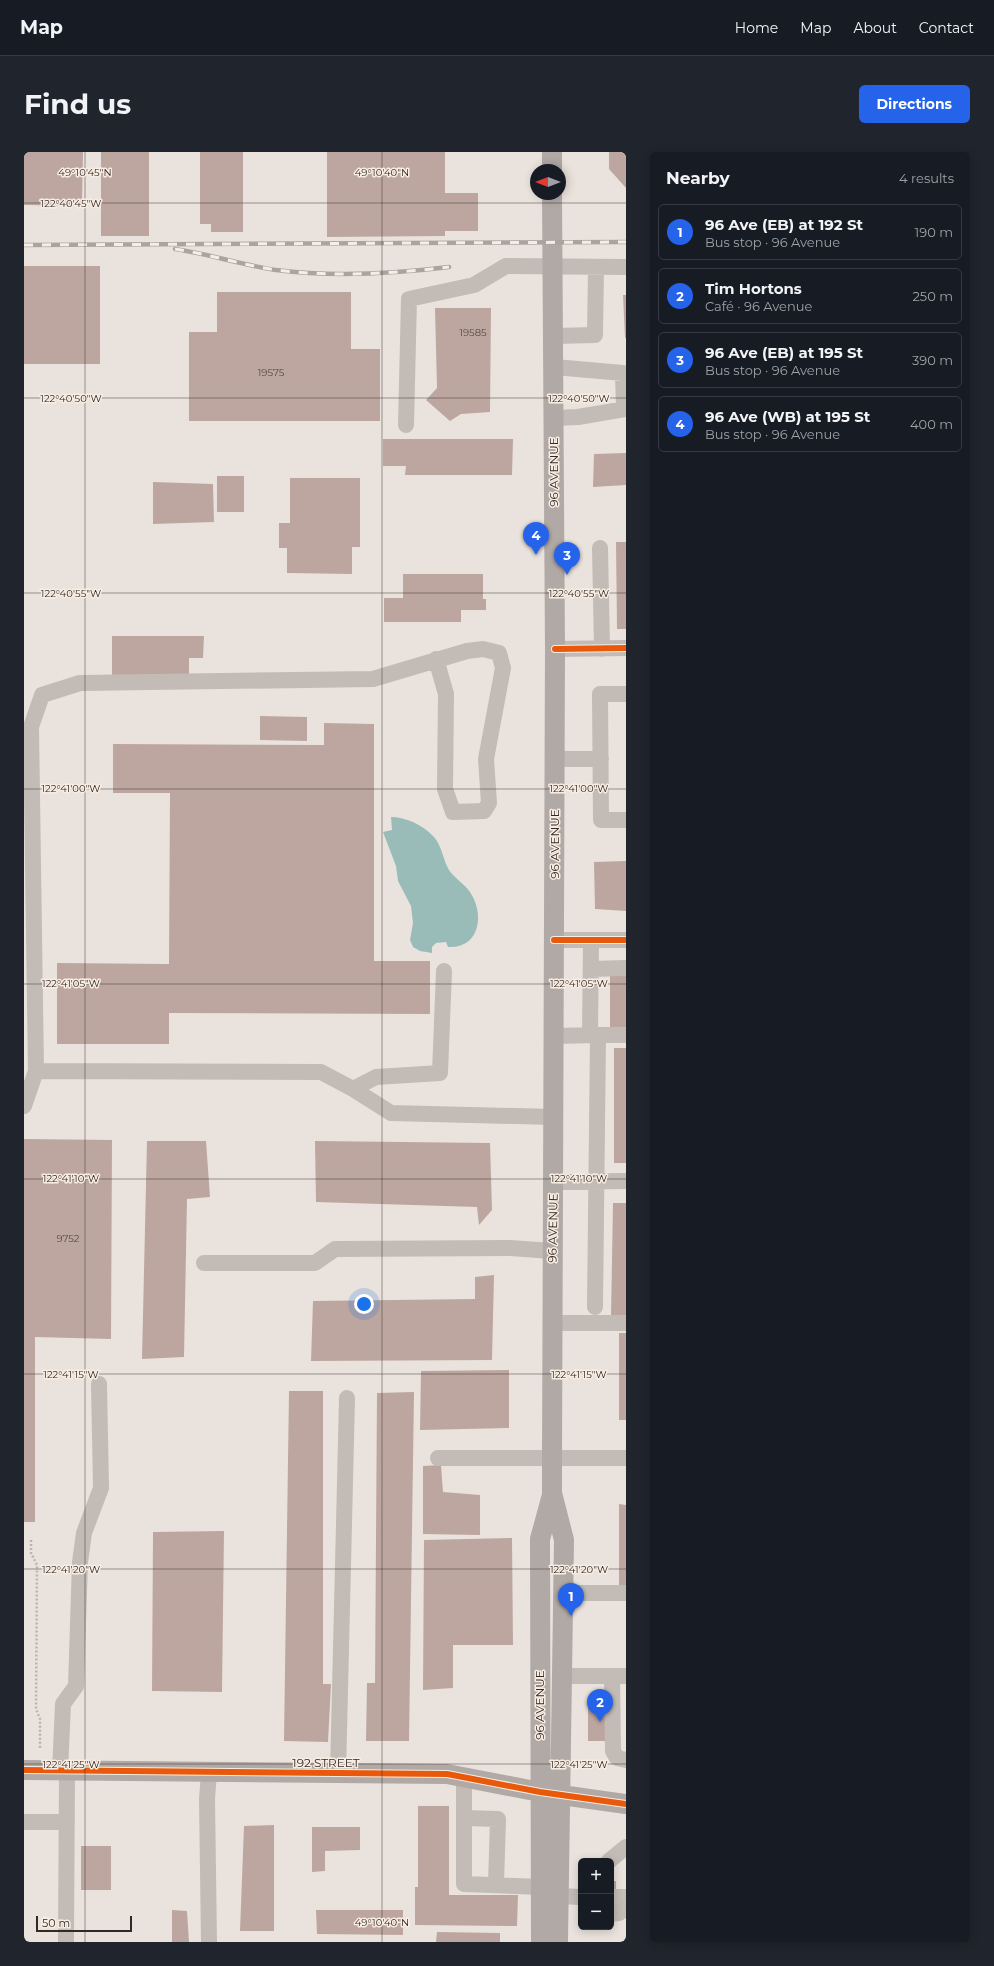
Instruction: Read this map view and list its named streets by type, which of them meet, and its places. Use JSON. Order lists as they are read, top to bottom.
{
  "streets": {
    "main road": ["96 AVENUE", "192 STREET"]
  },
  "crossings": [
    ["96 AVENUE", "192 STREET"]
  ],
  "house_numbers": ["19585", "19575", "9752"],
  "scale_bar": "50 m",
  "north": "left",
  "page": {
    "header": "Map",
    "nav": [
      "Home",
      "Map",
      "About",
      "Contact"
    ],
    "buttons": "Directions",
    "title": "Find us",
    "heading": ["Nearby", "4 results"],
    "list": [
      {
        "mark": "1",
        "name": "96 Ave (EB) at 192 St",
        "note": "Bus stop · 96 Avenue",
        "value": "190 m"
      },
      {
        "mark": "2",
        "name": "Tim Hortons",
        "note": "Café · 96 Avenue",
        "value": "250 m"
      },
      {
        "mark": "3",
        "name": "96 Ave (EB) at 195 St",
        "note": "Bus stop · 96 Avenue",
        "value": "390 m"
      },
      {
        "mark": "4",
        "name": "96 Ave (WB) at 195 St",
        "note": "Bus stop · 96 Avenue",
        "value": "400 m"
      }
    ],
    "pins": [
      "4",
      "3",
      "1",
      "2"
    ],
    "map_buttons": ["+", "−"],
    "scale": "50 m"
  },
  "coordinates": [
    "49°10'45\"N",
    "49°10'40\"N",
    "122°40'45\"W",
    "122°40'50\"W",
    "122°40'55\"W",
    "122°41'00\"W",
    "122°41'05\"W",
    "122°41'10\"W",
    "122°41'15\"W",
    "122°41'20\"W",
    "122°41'25\"W"
  ]
}
